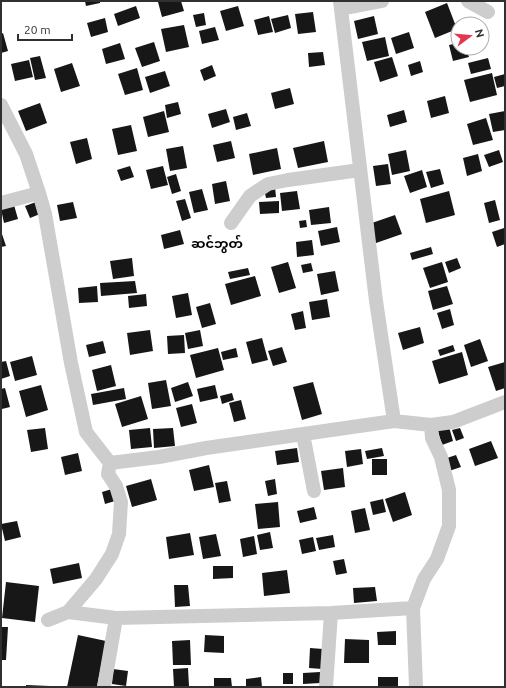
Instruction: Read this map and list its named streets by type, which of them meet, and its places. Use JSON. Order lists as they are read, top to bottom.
{
  "districts": ["ဆင်ဘွတ်"],
  "scale_bar": "20 m",
  "north": "right"
}
